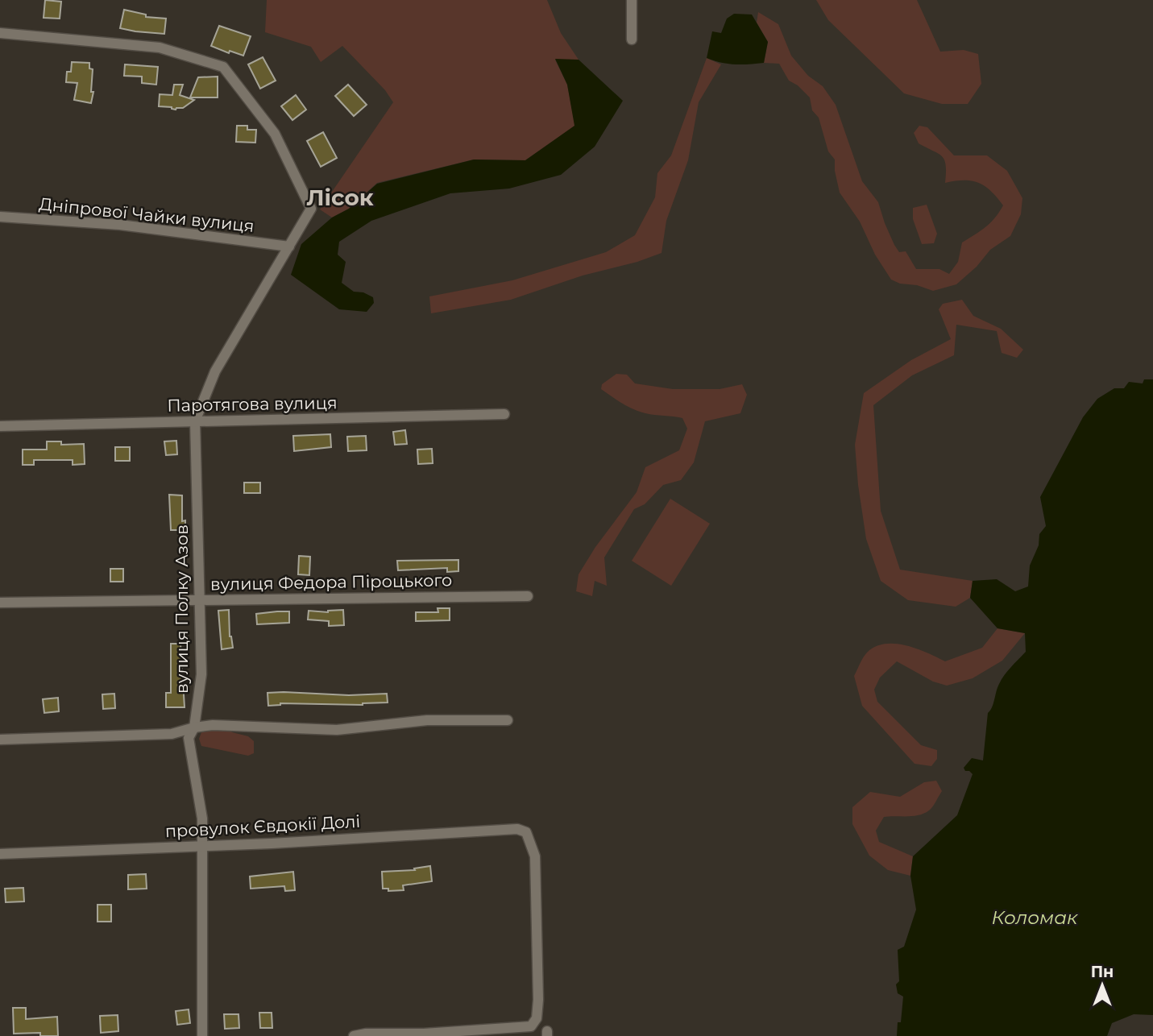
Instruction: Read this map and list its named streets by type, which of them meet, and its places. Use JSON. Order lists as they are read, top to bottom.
{
  "streets": {
    "street": [
      "Дніпрової Чайки вулиця",
      "Паротягова вулиця",
      "вулиця Федора Піроцького",
      "вулиця Полку Азов",
      "провулок Євдокії Долі"
    ]
  },
  "crossings": [
    ["Дніпрової Чайки вулиця", "вулиця Полку Азов"],
    ["Паротягова вулиця", "вулиця Полку Азов"],
    ["вулиця Федора Піроцького", "вулиця Полку Азов"],
    ["вулиця Полку Азов", "провулок Євдокії Долі"]
  ],
  "districts": ["Лісок"],
  "water": ["Коломак"],
  "north": "top"
}
